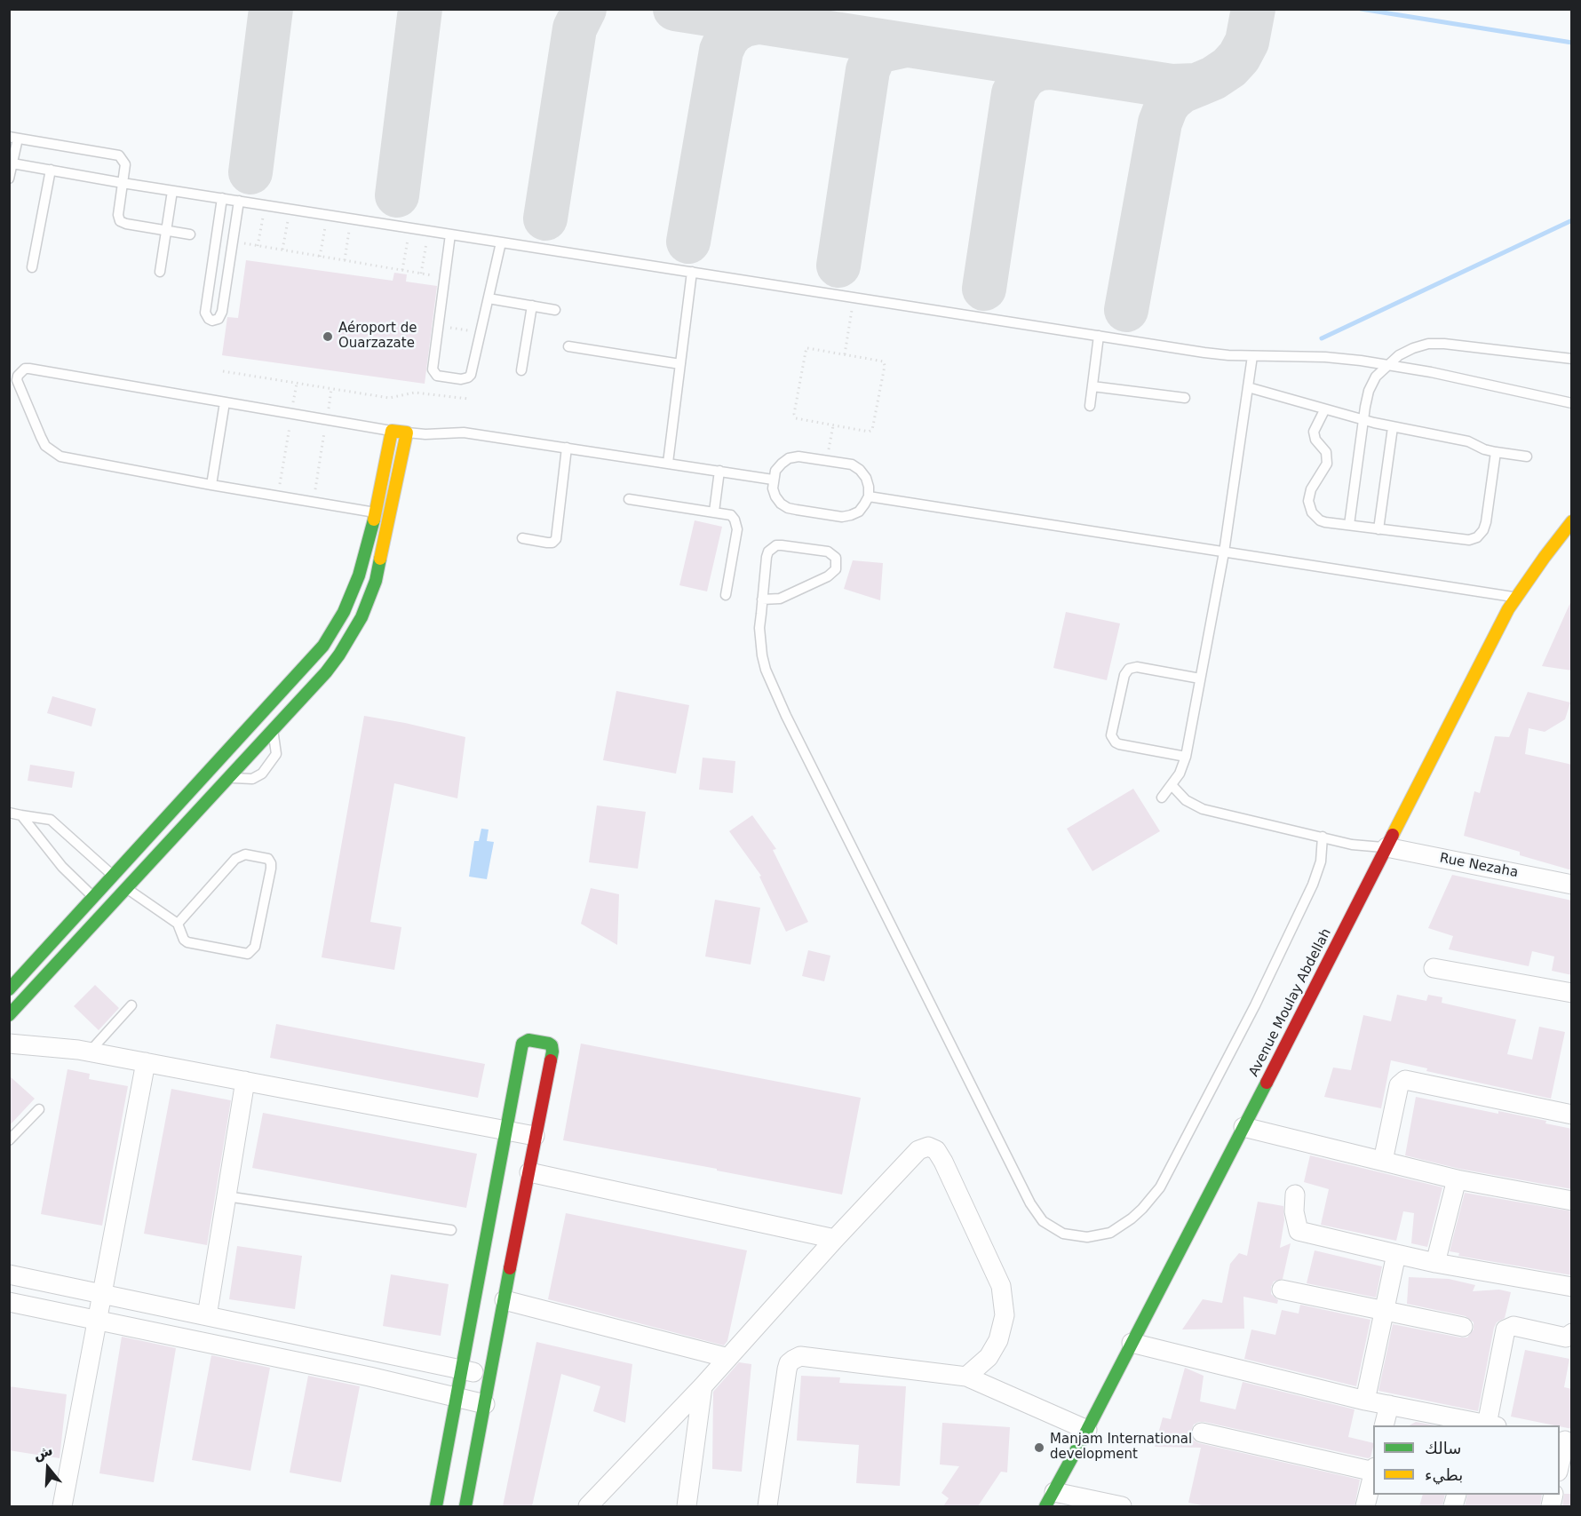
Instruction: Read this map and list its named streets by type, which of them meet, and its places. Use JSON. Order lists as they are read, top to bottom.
{
  "streets": {
    "street": ["Rue Nezaha", "Avenue Moulay Abdellah"]
  },
  "crossings": [
    ["Rue Nezaha", "Avenue Moulay Abdellah"]
  ],
  "places": ["Aéroport de Ouarzazate", "Manjam International development"],
  "legend": ["سالك", "بطيء"],
  "north": "top"
}
